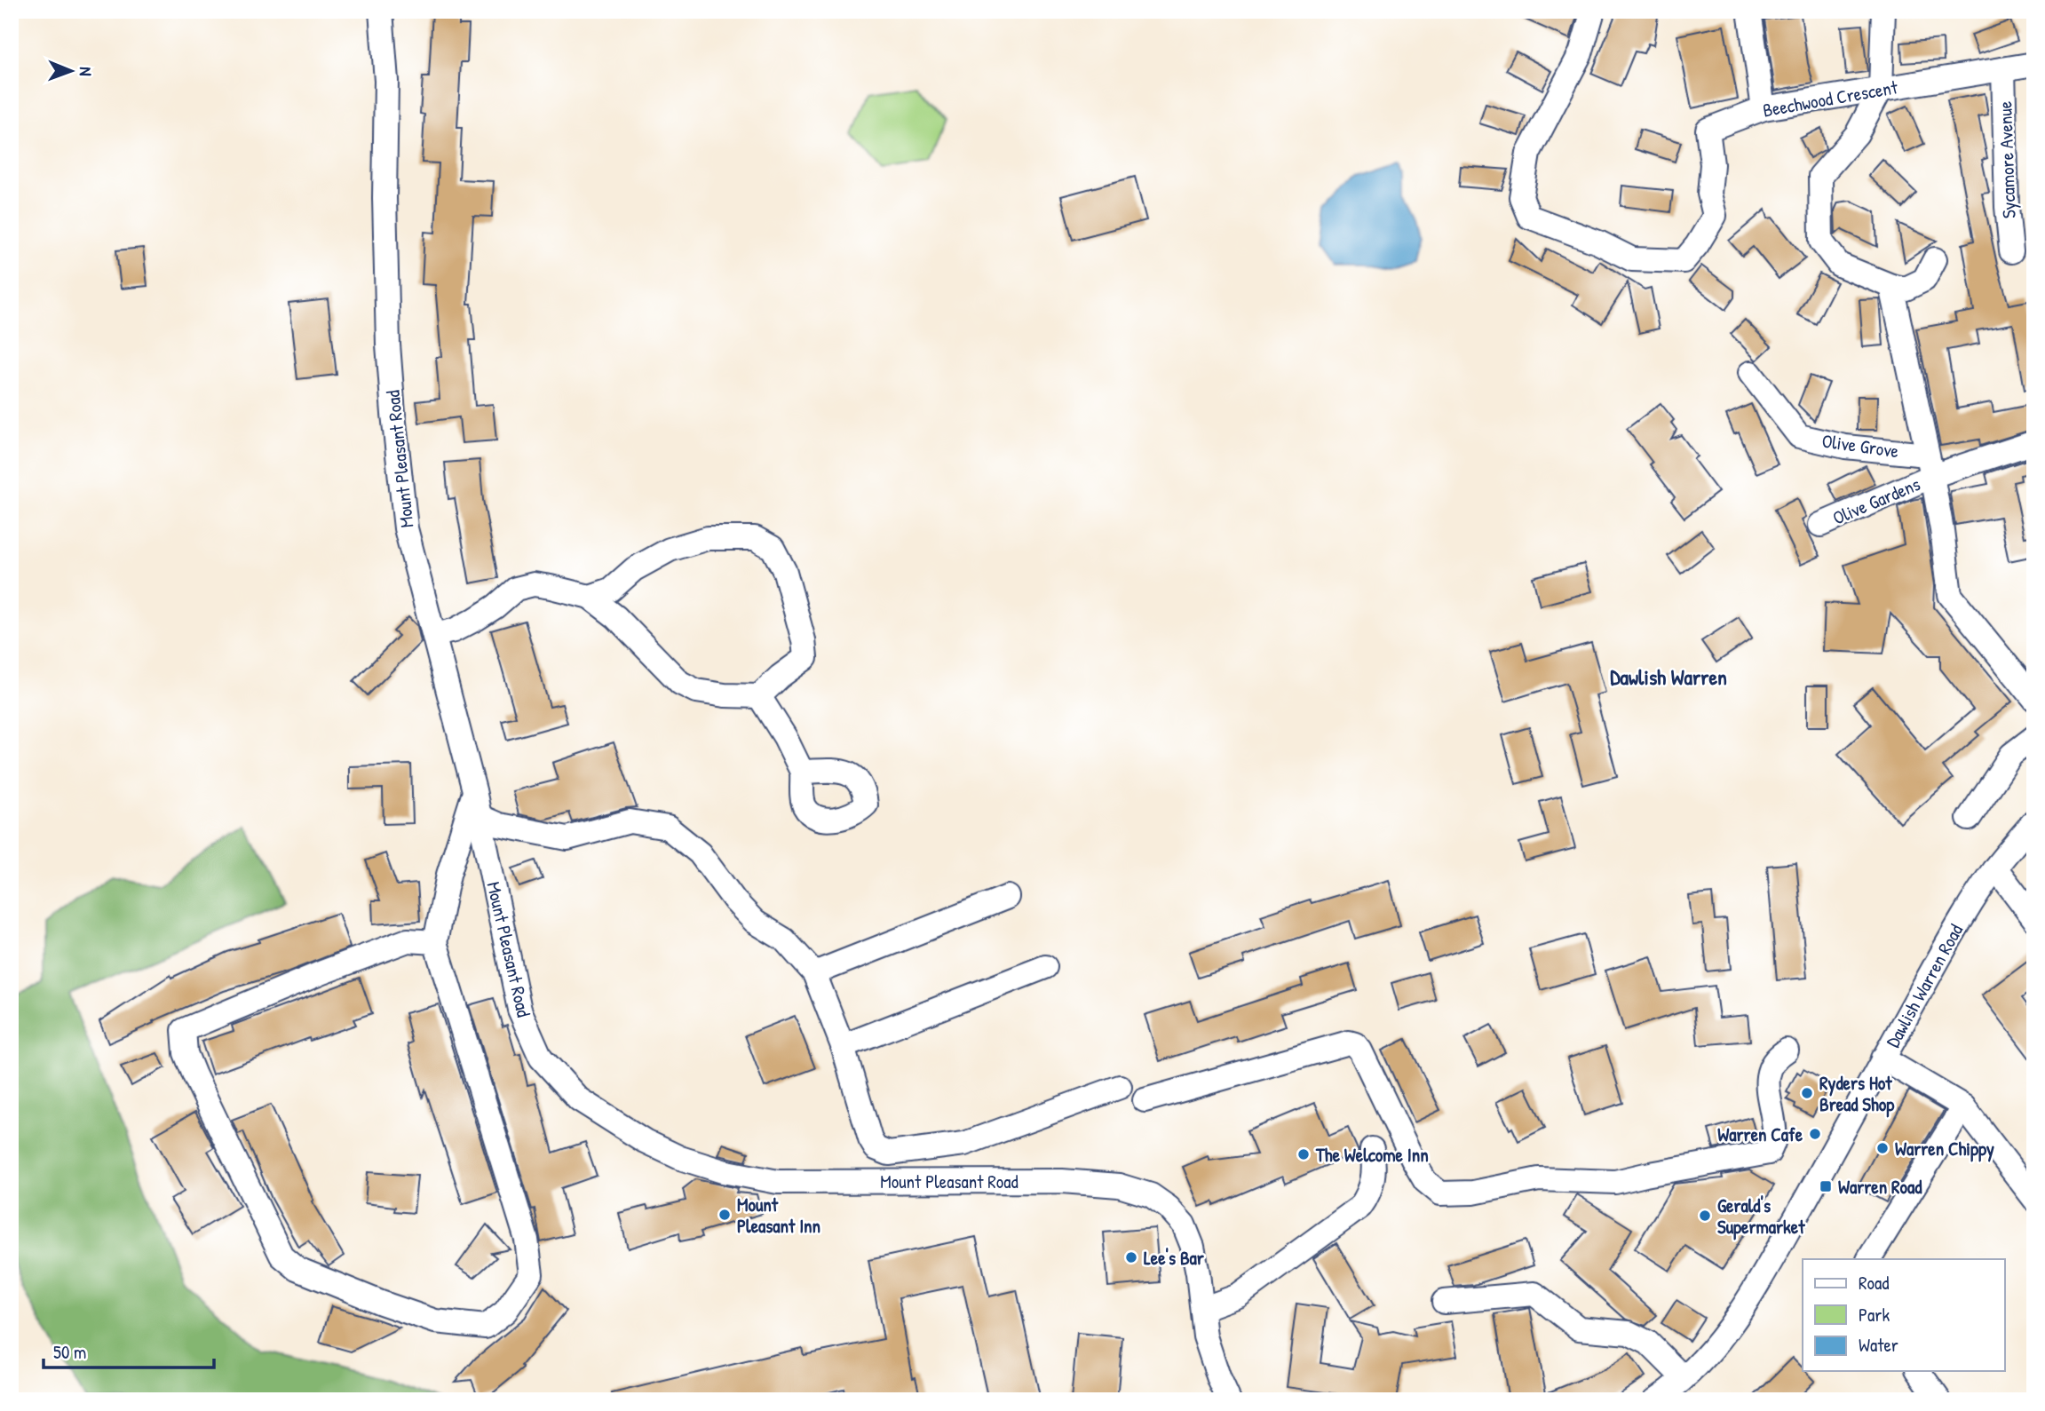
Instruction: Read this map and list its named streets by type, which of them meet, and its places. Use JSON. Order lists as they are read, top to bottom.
{
  "streets": {
    "street": [
      "Beechwood Crescent",
      "Sycamore Avenue",
      "Olive Grove",
      "Mount Pleasant Road",
      "Olive Gardens",
      "Dawlish Warren Road"
    ]
  },
  "crossings": [
    ["Beechwood Crescent", "Sycamore Avenue"],
    ["Olive Grove", "Olive Gardens"]
  ],
  "districts": ["Dawlish Warren"],
  "places": {
    "other": [
      "Ryders Hot Bread Shop",
      "Warren Cafe",
      "Warren Chippy",
      "The Welcome Inn",
      "Mount Pleasant Inn",
      "Gerald's Supermarket",
      "Lee's Bar"
    ],
    "transit": ["Warren Road"]
  },
  "legend": ["Road", "Park", "Water"],
  "scale_bar": "50 m",
  "north": "right"
}
